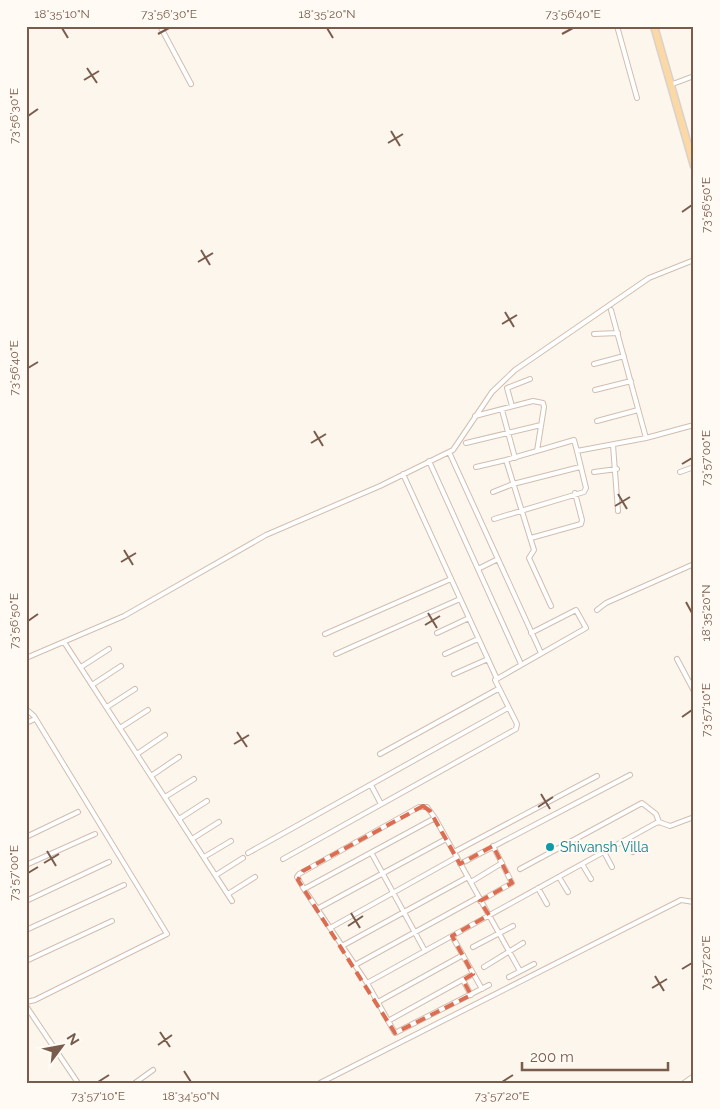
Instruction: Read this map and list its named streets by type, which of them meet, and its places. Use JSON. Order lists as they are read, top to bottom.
{
  "places": ["Shivansh Villa"],
  "scale_bar": "200 m",
  "north": "top right",
  "coordinates": [
    "18°35'10\"N",
    "73°56'30\"E",
    "18°35'20\"N",
    "73°56'40\"E",
    "73°56'50\"E",
    "73°57'00\"E",
    "73°57'10\"E",
    "73°57'20\"E",
    "18°34'50\"N"
  ]
}
